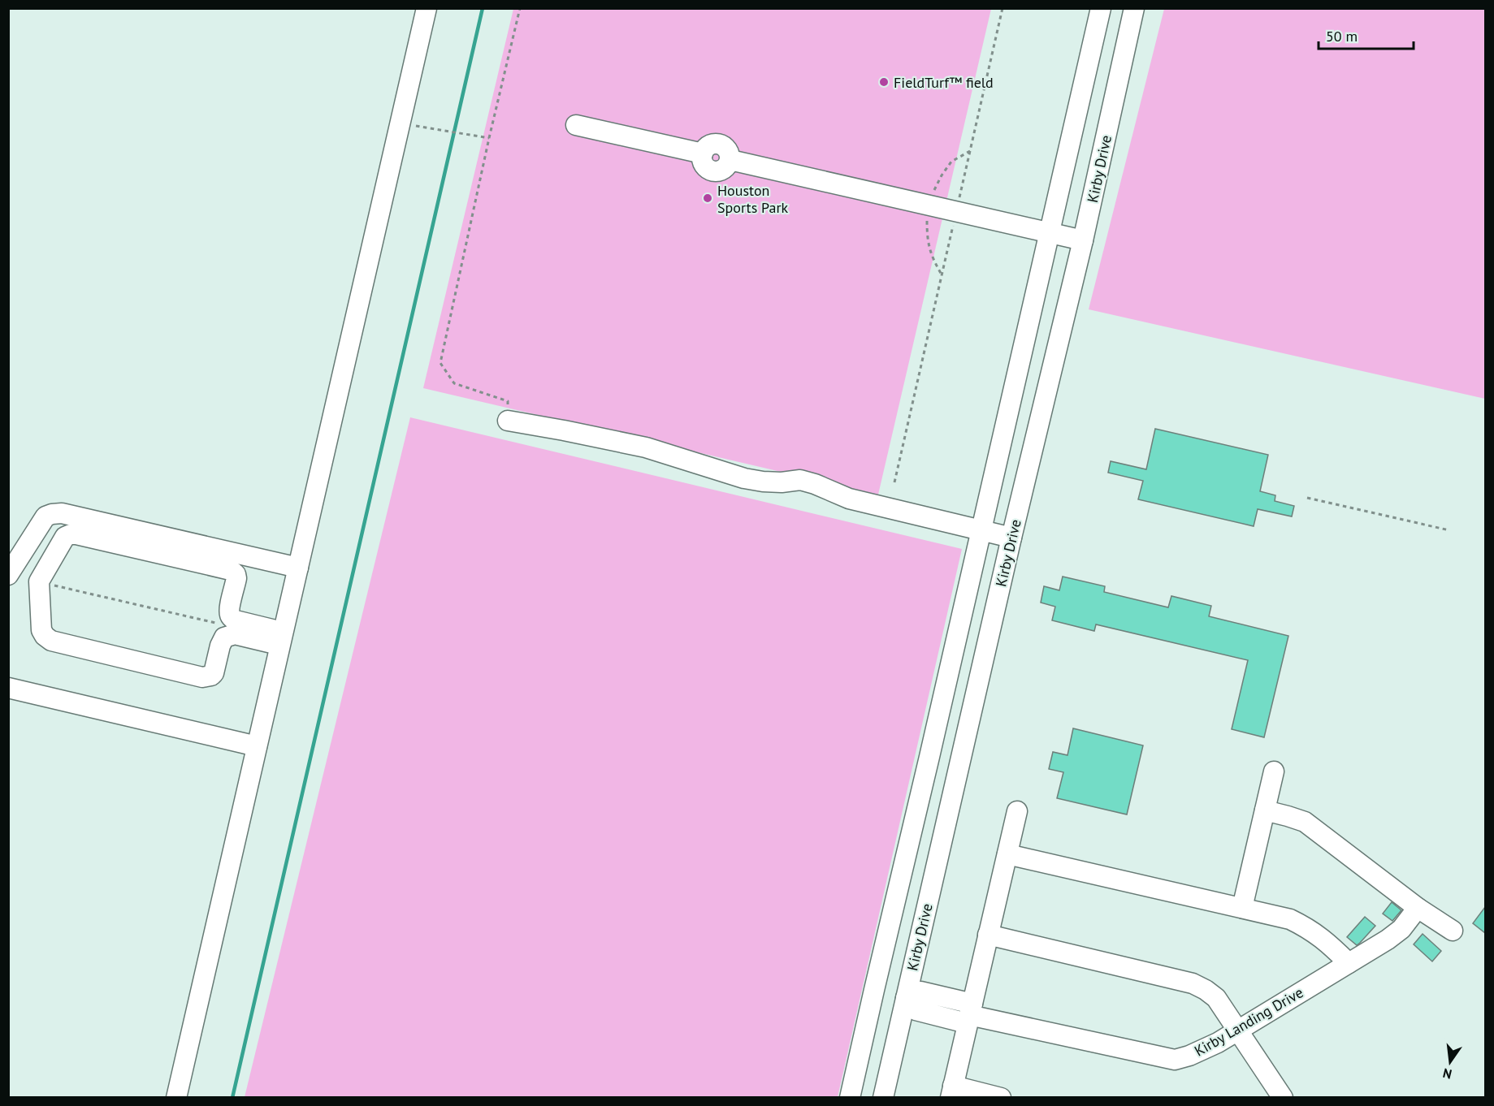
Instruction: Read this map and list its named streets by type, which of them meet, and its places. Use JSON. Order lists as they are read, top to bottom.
{
  "streets": {
    "street": ["Kirby Drive", "Kirby Landing Drive"]
  },
  "crossings": [
    ["Kirby Drive", "Kirby Landing Drive"]
  ],
  "places": ["FieldTurf™ field", "Houston Sports Park"],
  "scale_bar": "50 m",
  "north": "bottom"
}
